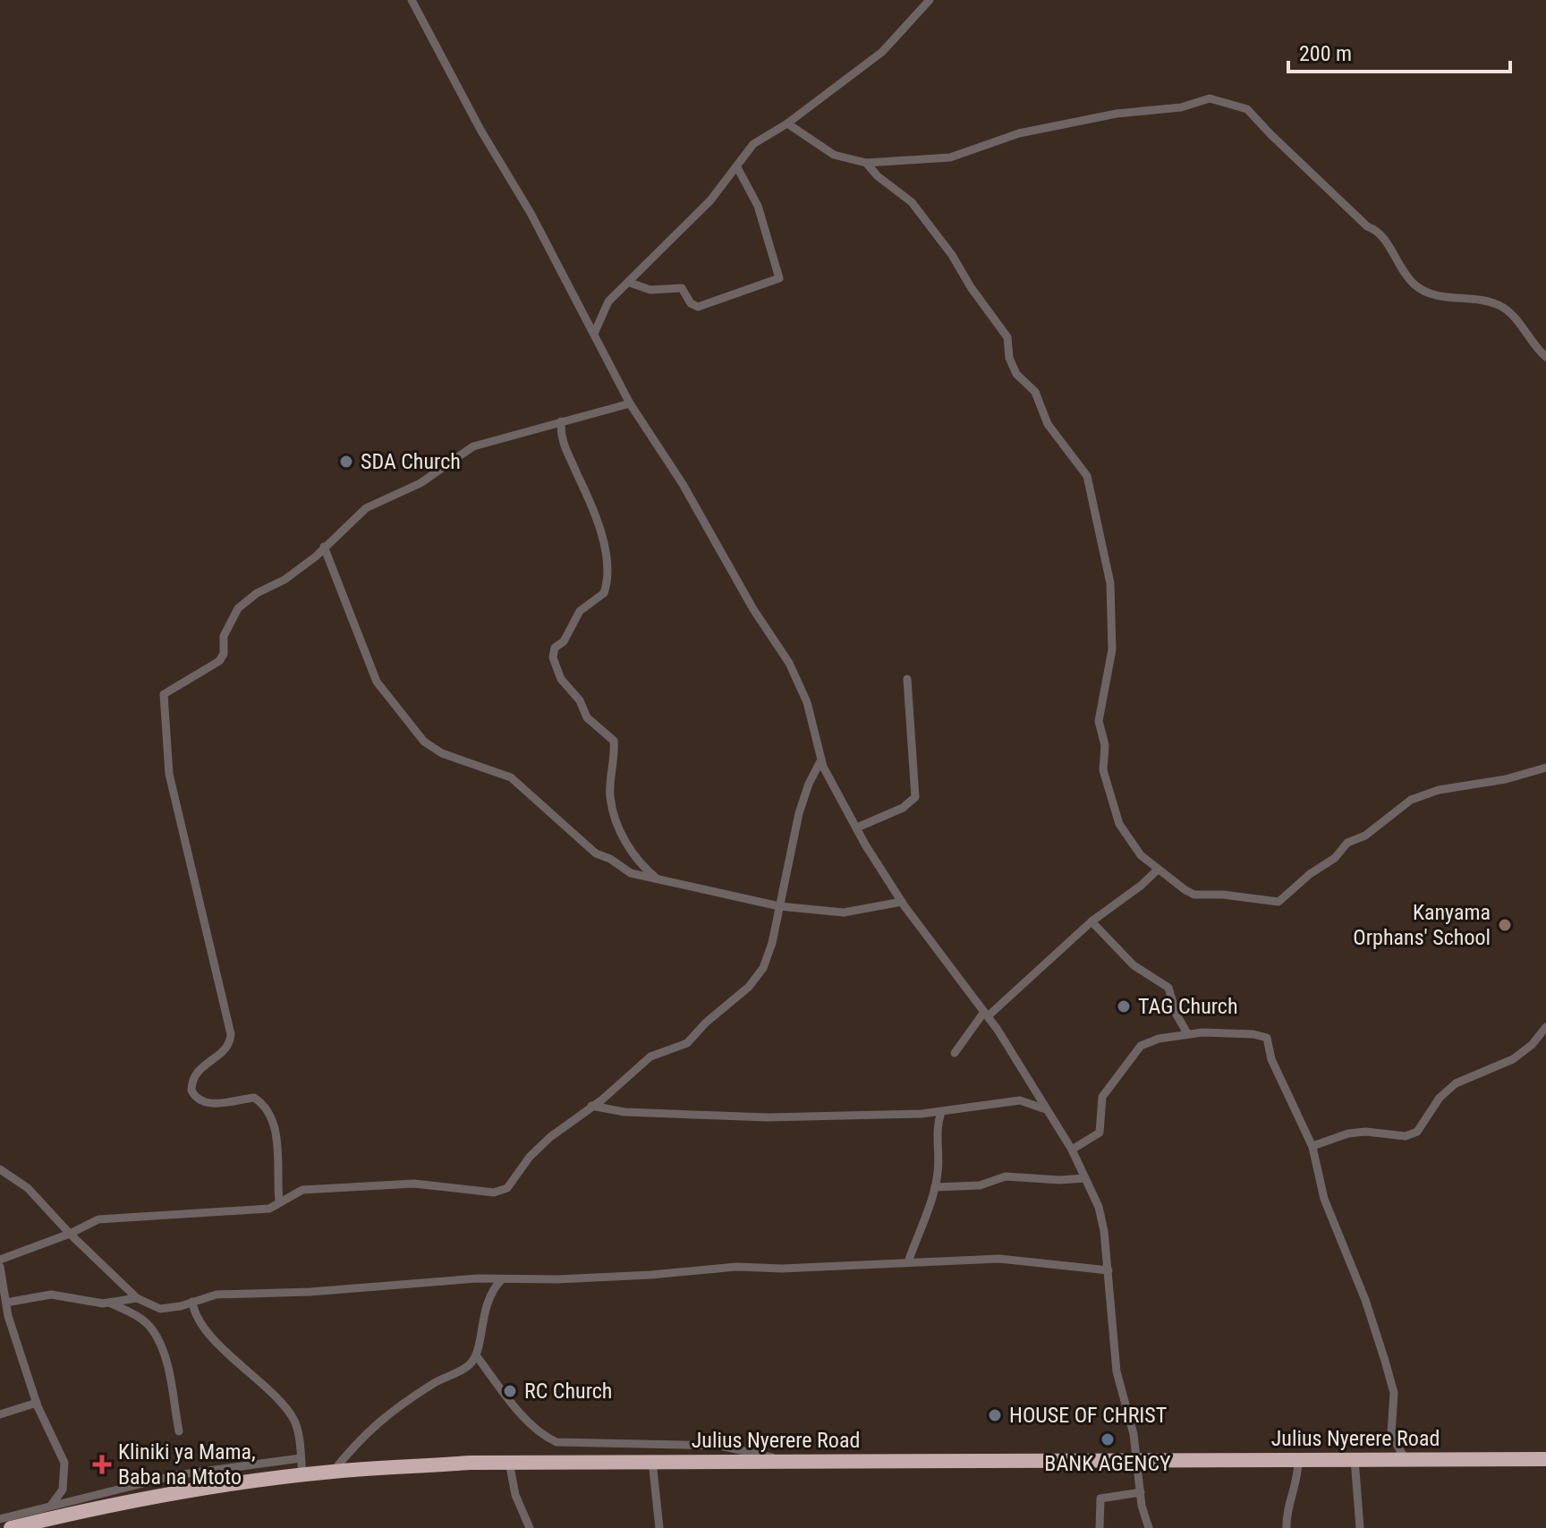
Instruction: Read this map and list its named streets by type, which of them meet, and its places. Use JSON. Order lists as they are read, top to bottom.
{
  "streets": {
    "highway": ["Julius Nyerere Road"]
  },
  "places": {
    "other": [
      "SDA Church",
      "Kanyama Orphans' School",
      "TAG Church",
      "RC Church",
      "HOUSE OF CHRIST",
      "BANK AGENCY"
    ],
    "health": ["Kliniki ya Mama, Baba na Mtoto"]
  },
  "scale_bar": "200 m"
}
